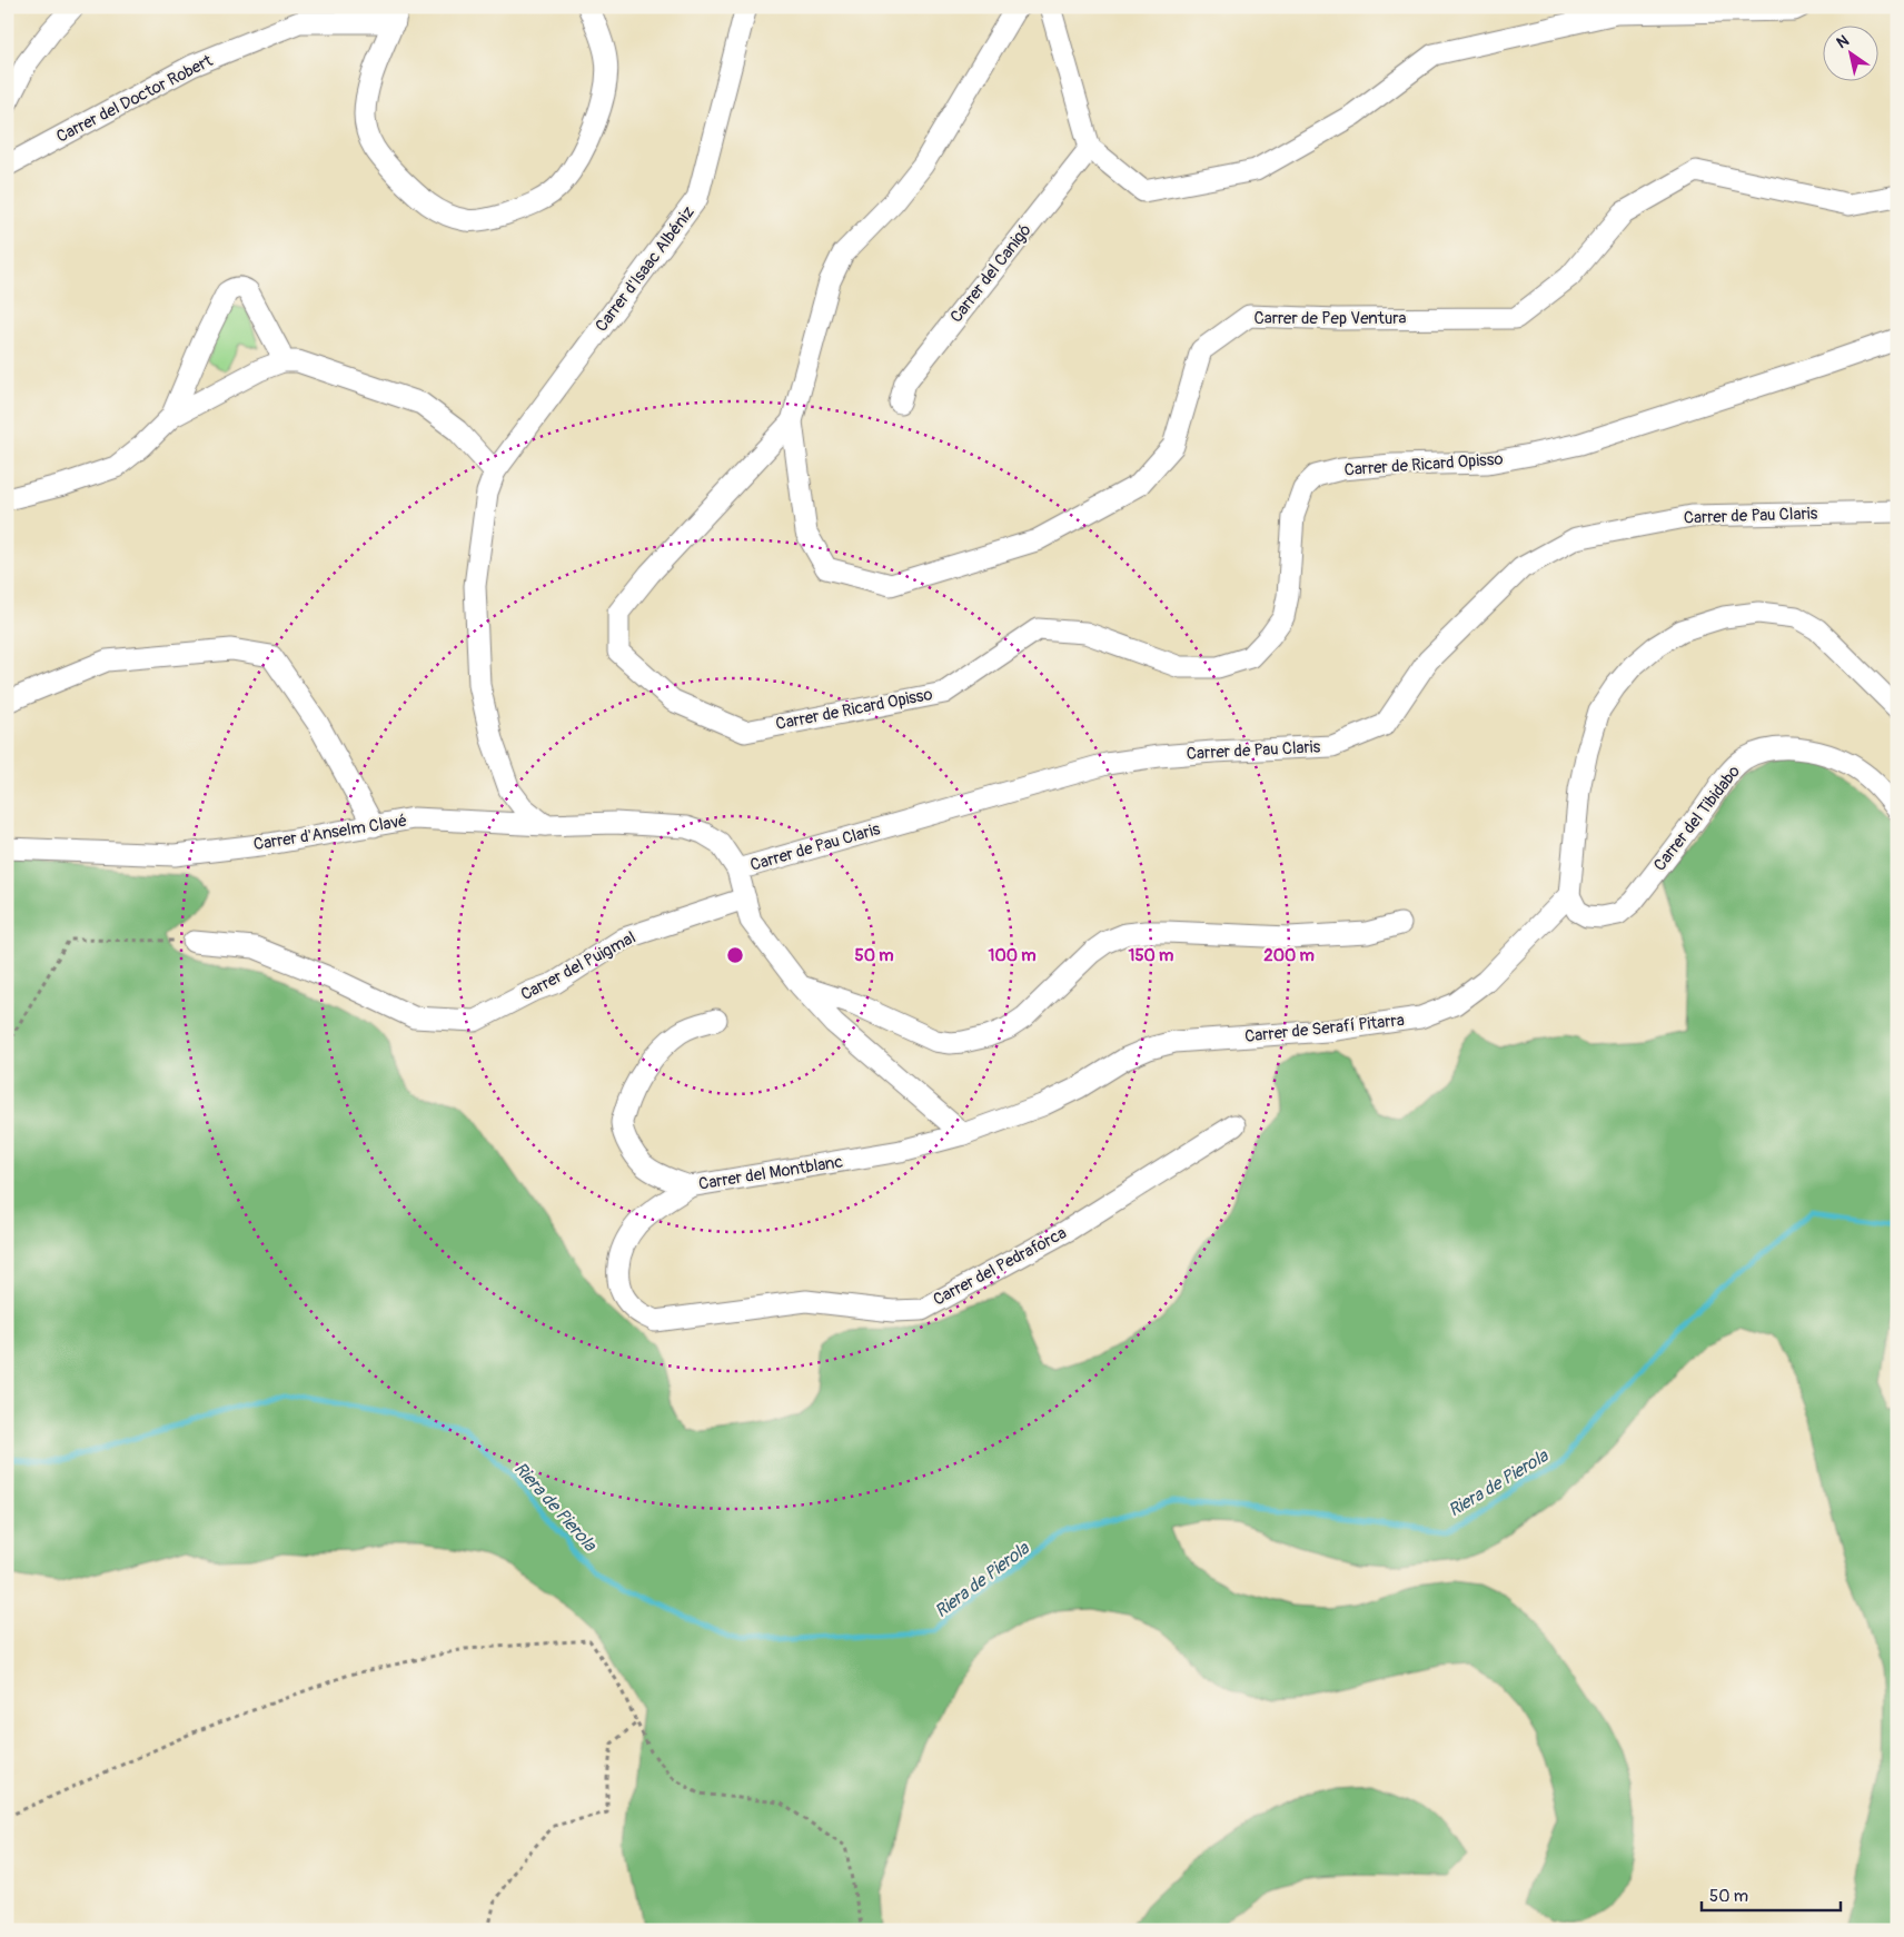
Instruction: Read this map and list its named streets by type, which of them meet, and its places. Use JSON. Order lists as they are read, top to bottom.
{
  "streets": {
    "street": [
      "Carrer del Doctor Robert",
      "Carrer d'Isaac Albéniz",
      "Carrer del Canigó",
      "Carrer de Pep Ventura",
      "Carrer de Ricard Opisso",
      "Carrer de Pau Claris",
      "Carrer del Tibidabo",
      "Carrer d'Anselm Clavé",
      "Carrer del Puigmal",
      "Carrer de Serafí Pitarra",
      "Carrer del Montblanc",
      "Carrer del Pedraforca"
    ]
  },
  "crossings": [
    ["Carrer d'Isaac Albéniz", "Carrer d'Anselm Clavé"],
    ["Carrer de Pep Ventura", "Carrer de Ricard Opisso"],
    ["Carrer de Pau Claris", "Carrer d'Anselm Clavé"],
    ["Carrer del Tibidabo", "Carrer de Serafí Pitarra"],
    ["Carrer de Serafí Pitarra", "Carrer del Montblanc"],
    ["Carrer del Montblanc", "Carrer del Pedraforca"]
  ],
  "water": ["Riera de Pierola"],
  "scale_bar": "50 m",
  "north": "top left",
  "rings": [
    "50 m",
    "100 m",
    "150 m",
    "200 m"
  ]
}
